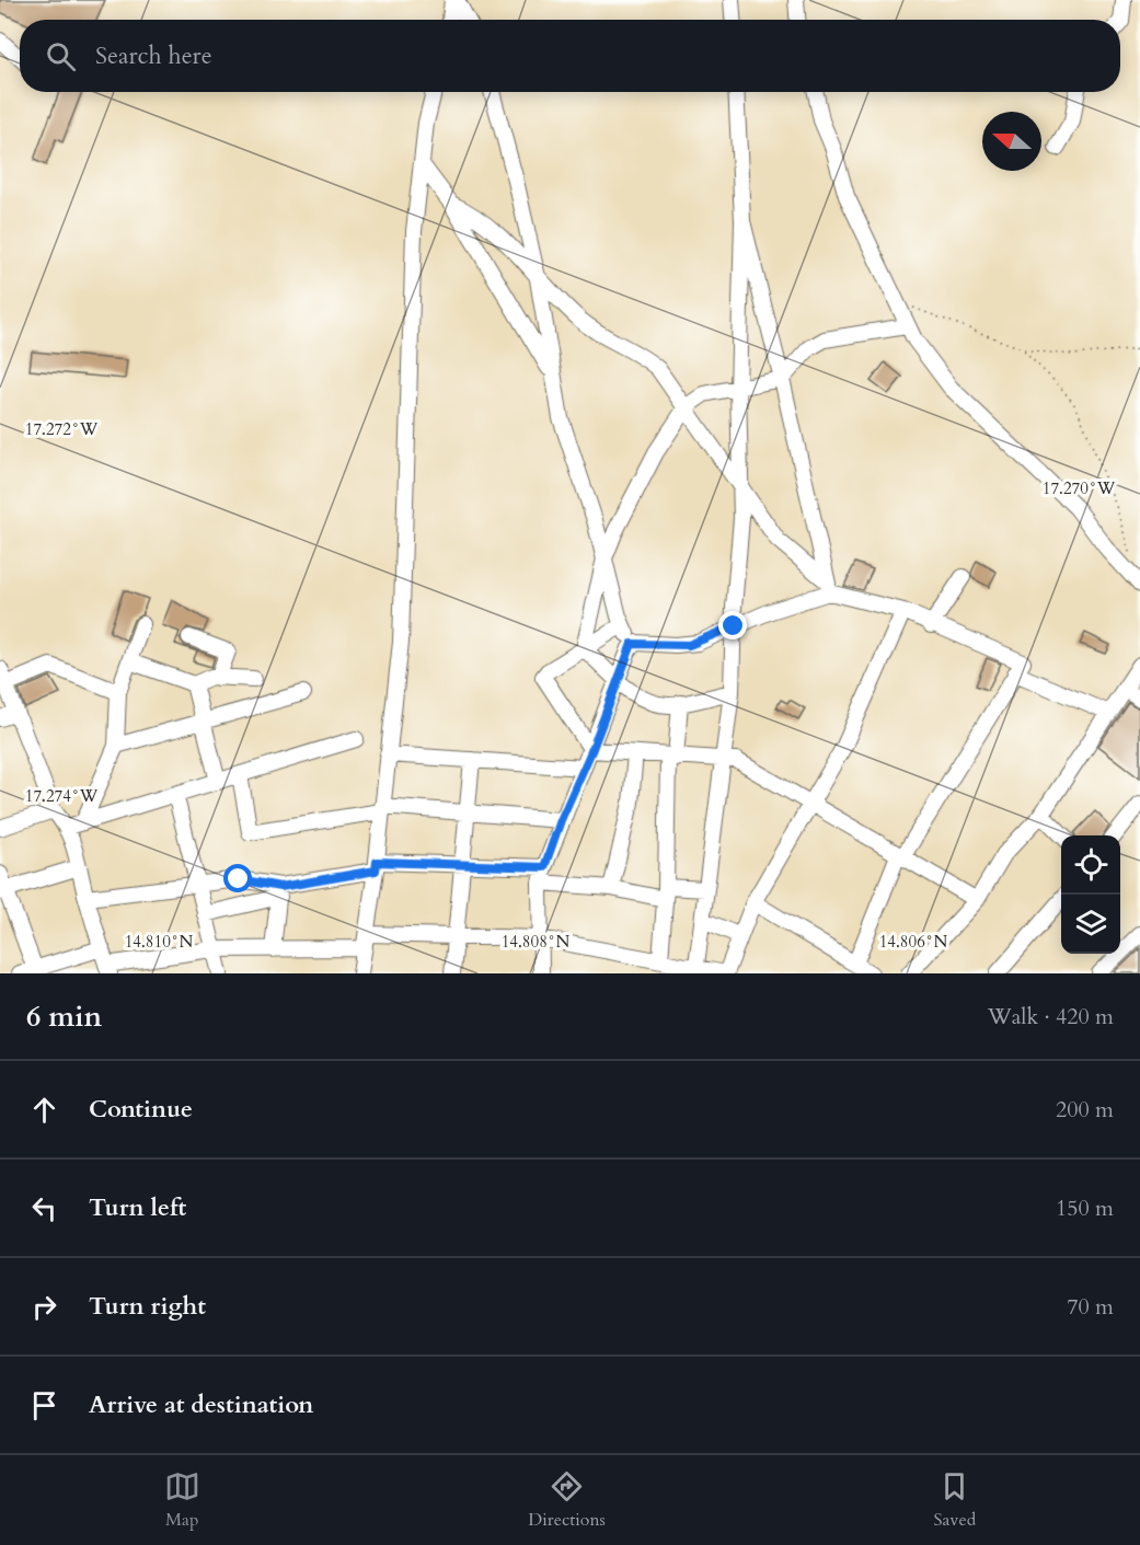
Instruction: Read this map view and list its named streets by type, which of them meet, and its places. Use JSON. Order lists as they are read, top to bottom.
{
  "north": "left",
  "page": {
    "search": "Search here",
    "heading": ["6 min", "Walk · 420 m"],
    "list": [
      ["Continue", "200 m"],
      ["Turn left", "150 m"],
      ["Turn right", "70 m"],
      "Arrive at destination"
    ],
    "nav": ["Map", "Directions", "Saved"]
  },
  "coordinates": [
    "17.272°W",
    "17.270°W",
    "17.274°W",
    "14.810°N",
    "14.808°N",
    "14.806°N"
  ]
}
